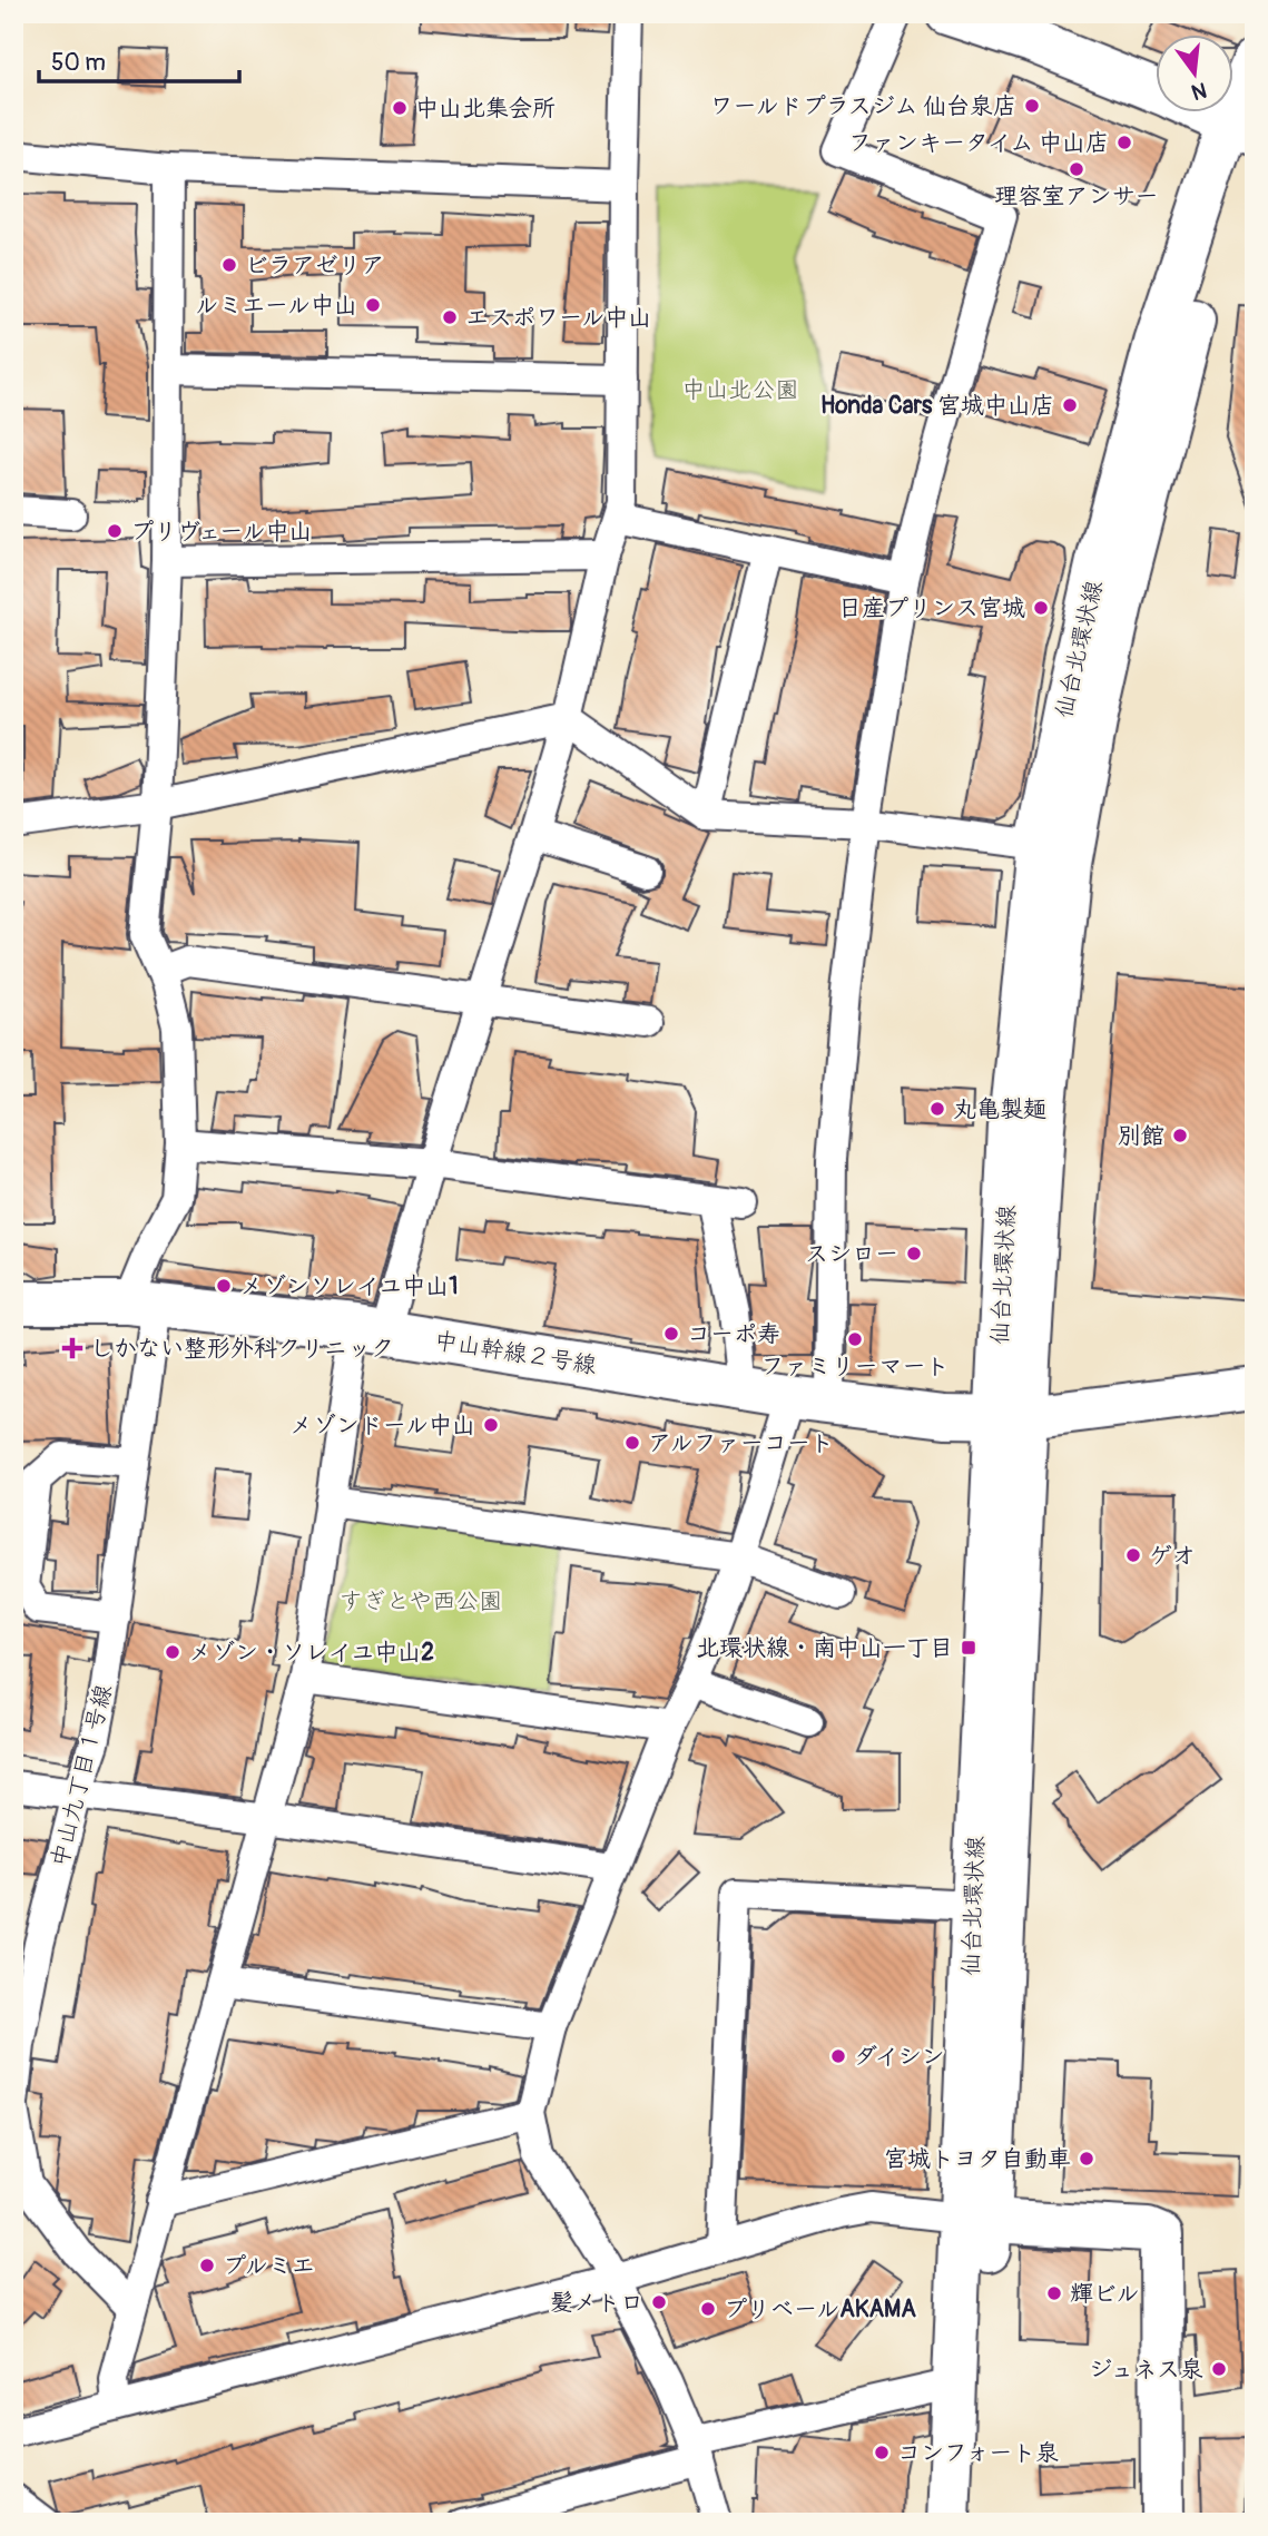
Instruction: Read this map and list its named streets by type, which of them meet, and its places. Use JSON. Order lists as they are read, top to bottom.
{
  "streets": {
    "main road": ["仙台北環状線", "中山幹線２号線"],
    "street": ["中山九丁目１号線"]
  },
  "crossings": [
    ["仙台北環状線", "中山幹線２号線"],
    ["中山幹線２号線", "中山九丁目１号線"]
  ],
  "parks": ["中山北公園", "すぎとや西公園"],
  "places": {
    "other": [
      "ワールドプラスジム 仙台泉店",
      "中山北集会所",
      "ファンキータイム 中山店",
      "理容室アンサー",
      "ビラアゼリア",
      "ルミエール中山",
      "エスポワール中山",
      "Honda Cars 宮城中山店",
      "プリヴェール中山",
      "日産プリンス宮城",
      "丸亀製麺",
      "別館",
      "スシロー",
      "メゾンソレイユ中山1",
      "コーポ寿",
      "ファミリーマート",
      "メゾンドール中山",
      "アルファーコート",
      "ゲオ",
      "メゾン・ソレイユ中山2",
      "ダイシン",
      "宮城トヨタ自動車",
      "プルミエ",
      "輝ビル",
      "髪メトロ",
      "プリベールAKAMA",
      "ジュネス泉",
      "コンフォート泉"
    ],
    "health": ["しかない整形外科クリニック"],
    "transit": ["北環状線・南中山一丁目"]
  },
  "scale_bar": "50 m",
  "north": "bottom"
}
